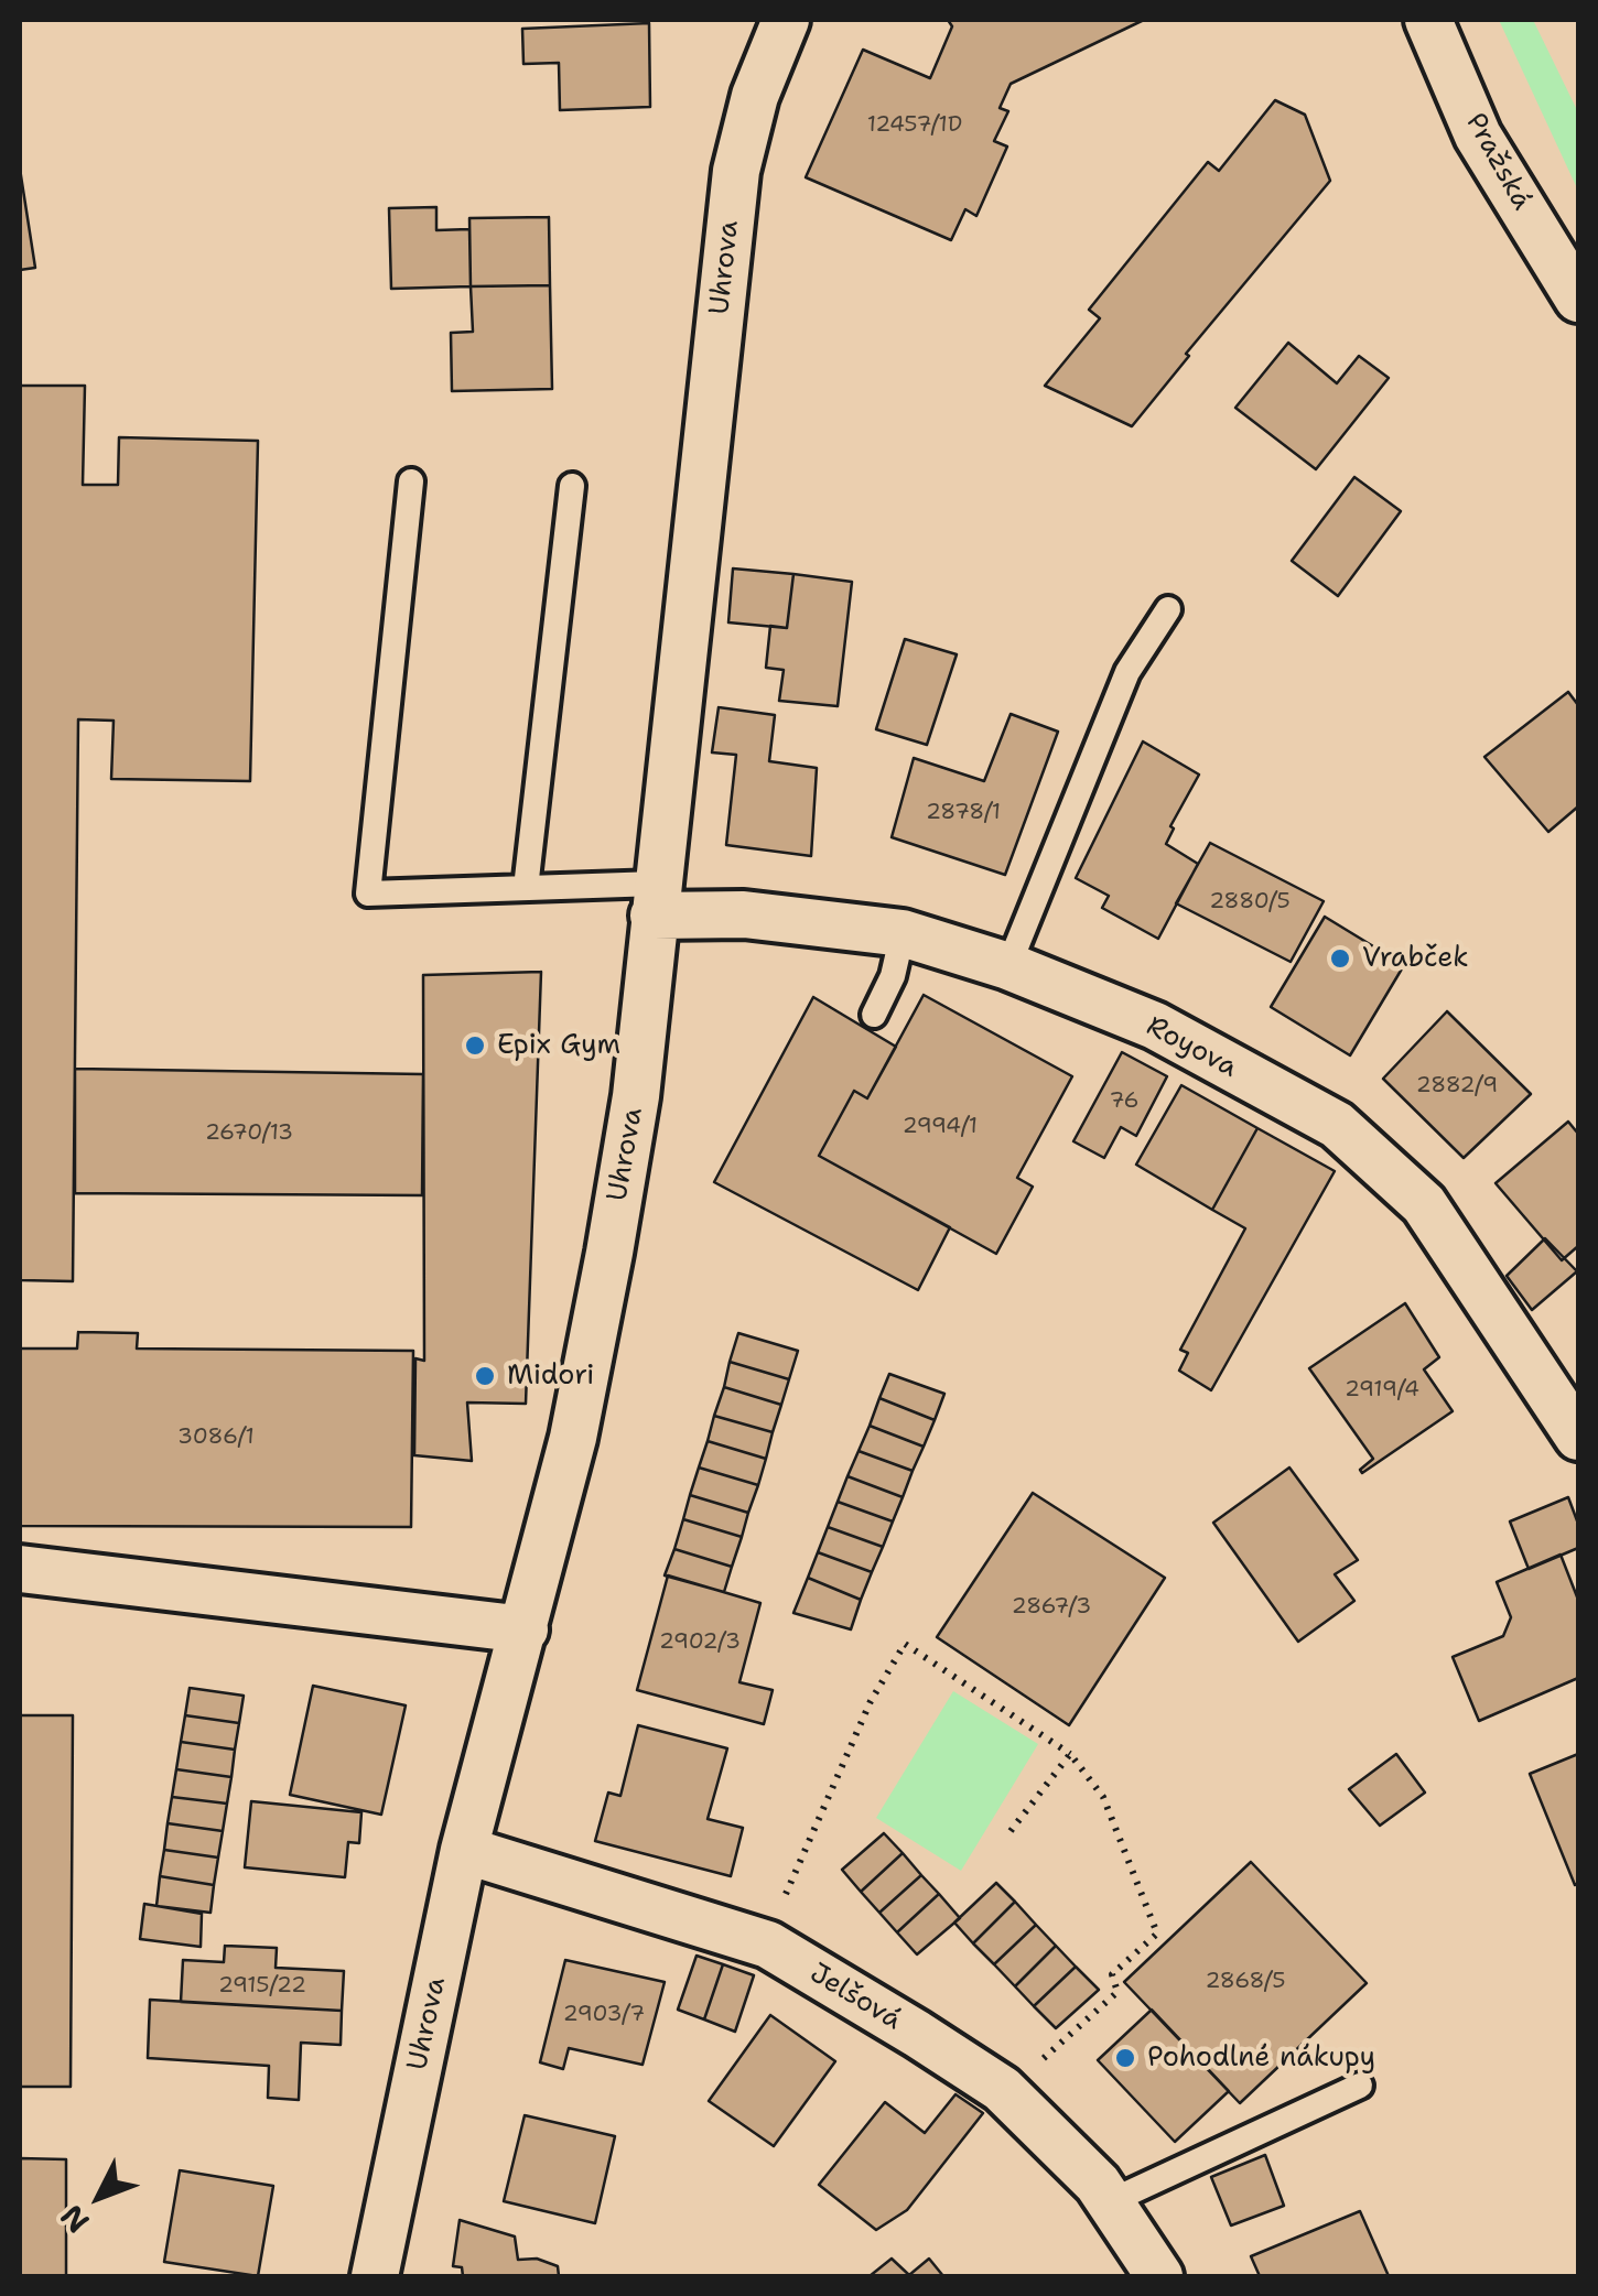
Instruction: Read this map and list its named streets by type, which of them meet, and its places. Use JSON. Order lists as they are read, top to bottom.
{
  "streets": {
    "street": [
      "Pražská",
      "Uhrova",
      "Royova",
      "Jelšová"
    ]
  },
  "crossings": [
    ["Uhrova", "Royova"],
    ["Uhrova", "Jelšová"]
  ],
  "places": [
    "Vrabček",
    "Epix Gym",
    "Midori",
    "Pohodlné nákupy"
  ],
  "house_numbers": [
    "12457/1D",
    "2878/1",
    "2880/5",
    "2882/9",
    "76",
    "2994/1",
    "2670/13",
    "2919/4",
    "3086/1",
    "2867/3",
    "2902/3",
    "2868/5",
    "2915/22",
    "2903/7"
  ],
  "north": "bottom left"
}
